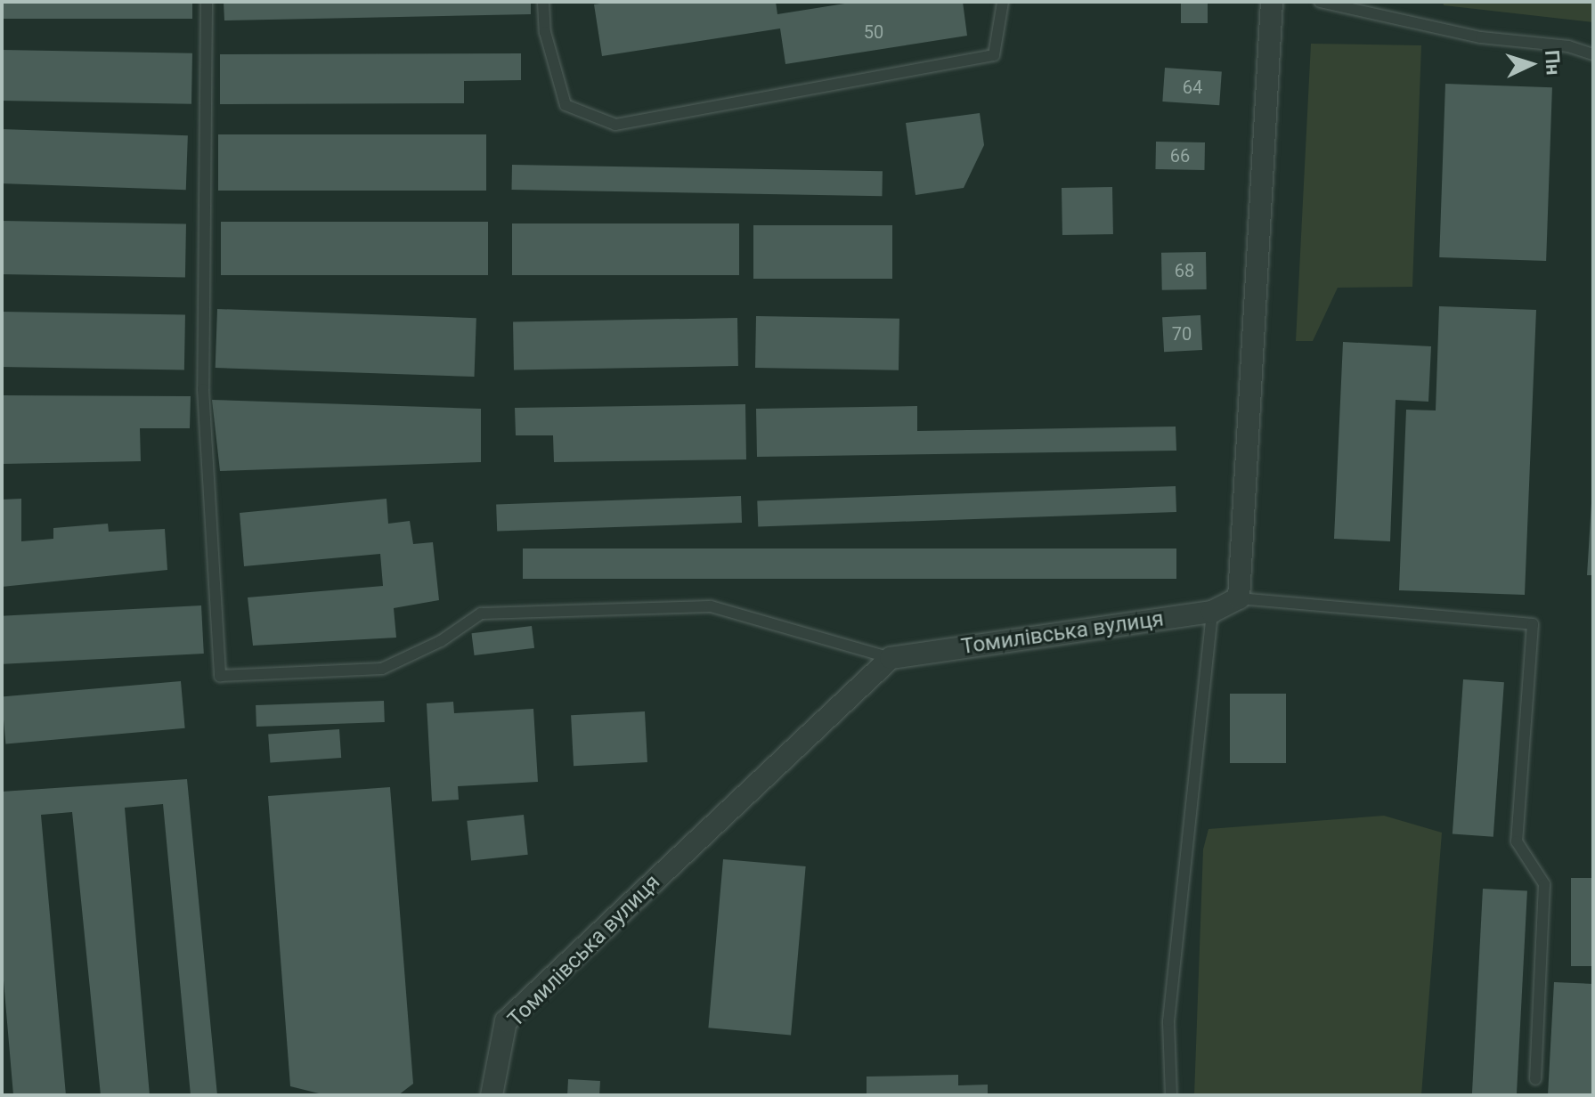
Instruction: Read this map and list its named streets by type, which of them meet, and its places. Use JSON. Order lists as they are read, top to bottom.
{
  "streets": {
    "street": ["Томилівська вулиця"]
  },
  "house_numbers": [
    "50",
    "64",
    "66",
    "68",
    "70"
  ],
  "north": "right"
}
